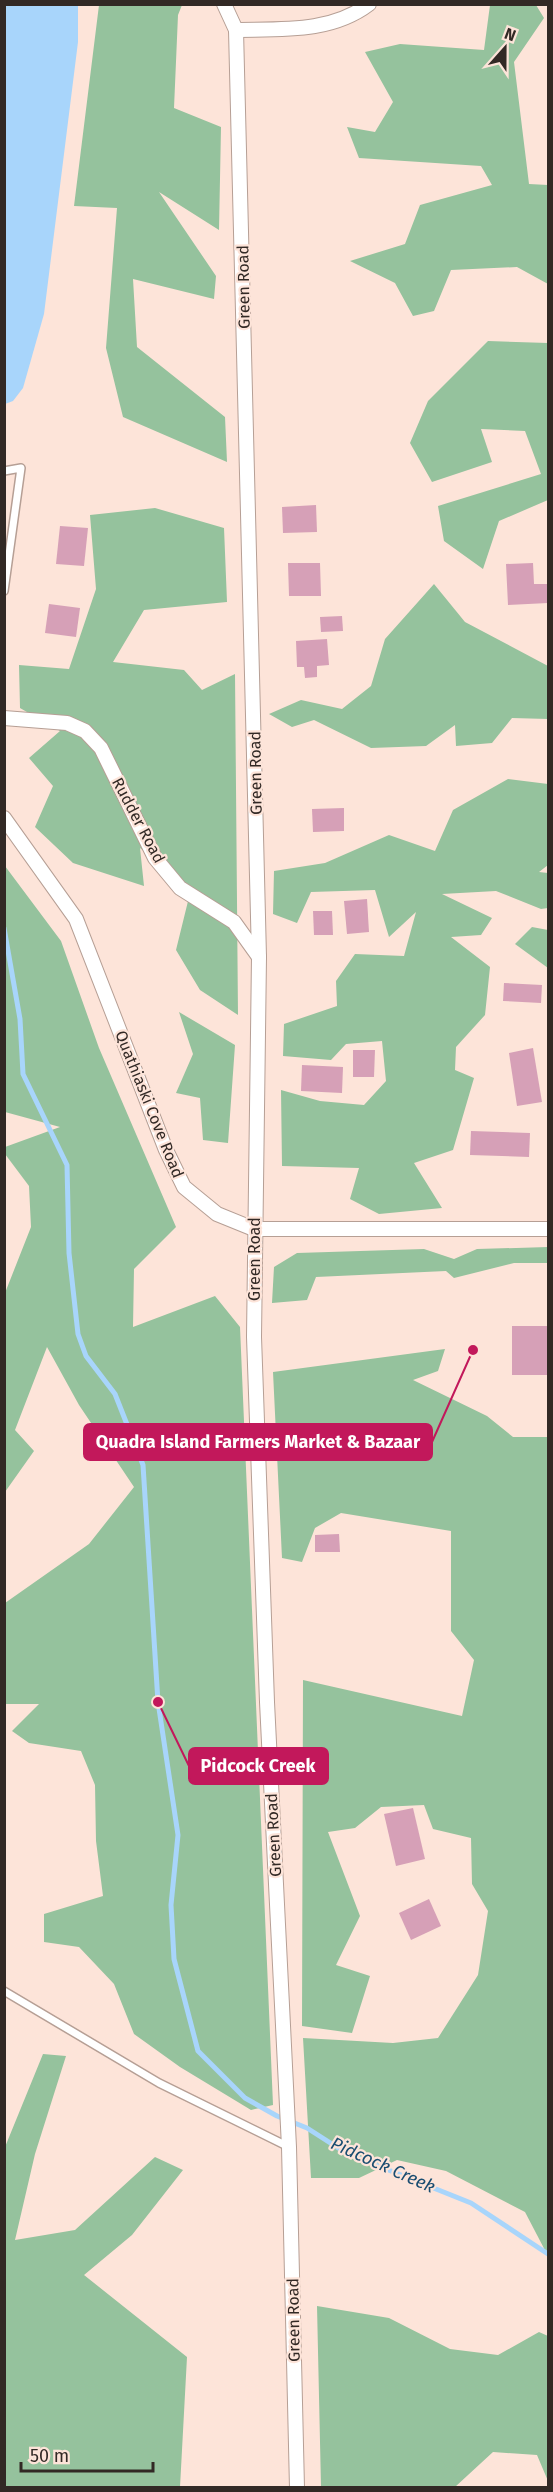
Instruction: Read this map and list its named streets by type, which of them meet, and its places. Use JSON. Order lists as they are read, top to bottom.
{
  "streets": {
    "street": ["Green Road", "Rudder Road", "Quathiaski Cove Road"]
  },
  "crossings": [
    ["Green Road", "Rudder Road"],
    ["Green Road", "Quathiaski Cove Road"]
  ],
  "water": ["Pidcock Creek"],
  "places": ["Quadra Island Farmers Market & Bazaar", "Pidcock Creek"],
  "scale_bar": "50 m",
  "north": "top"
}
